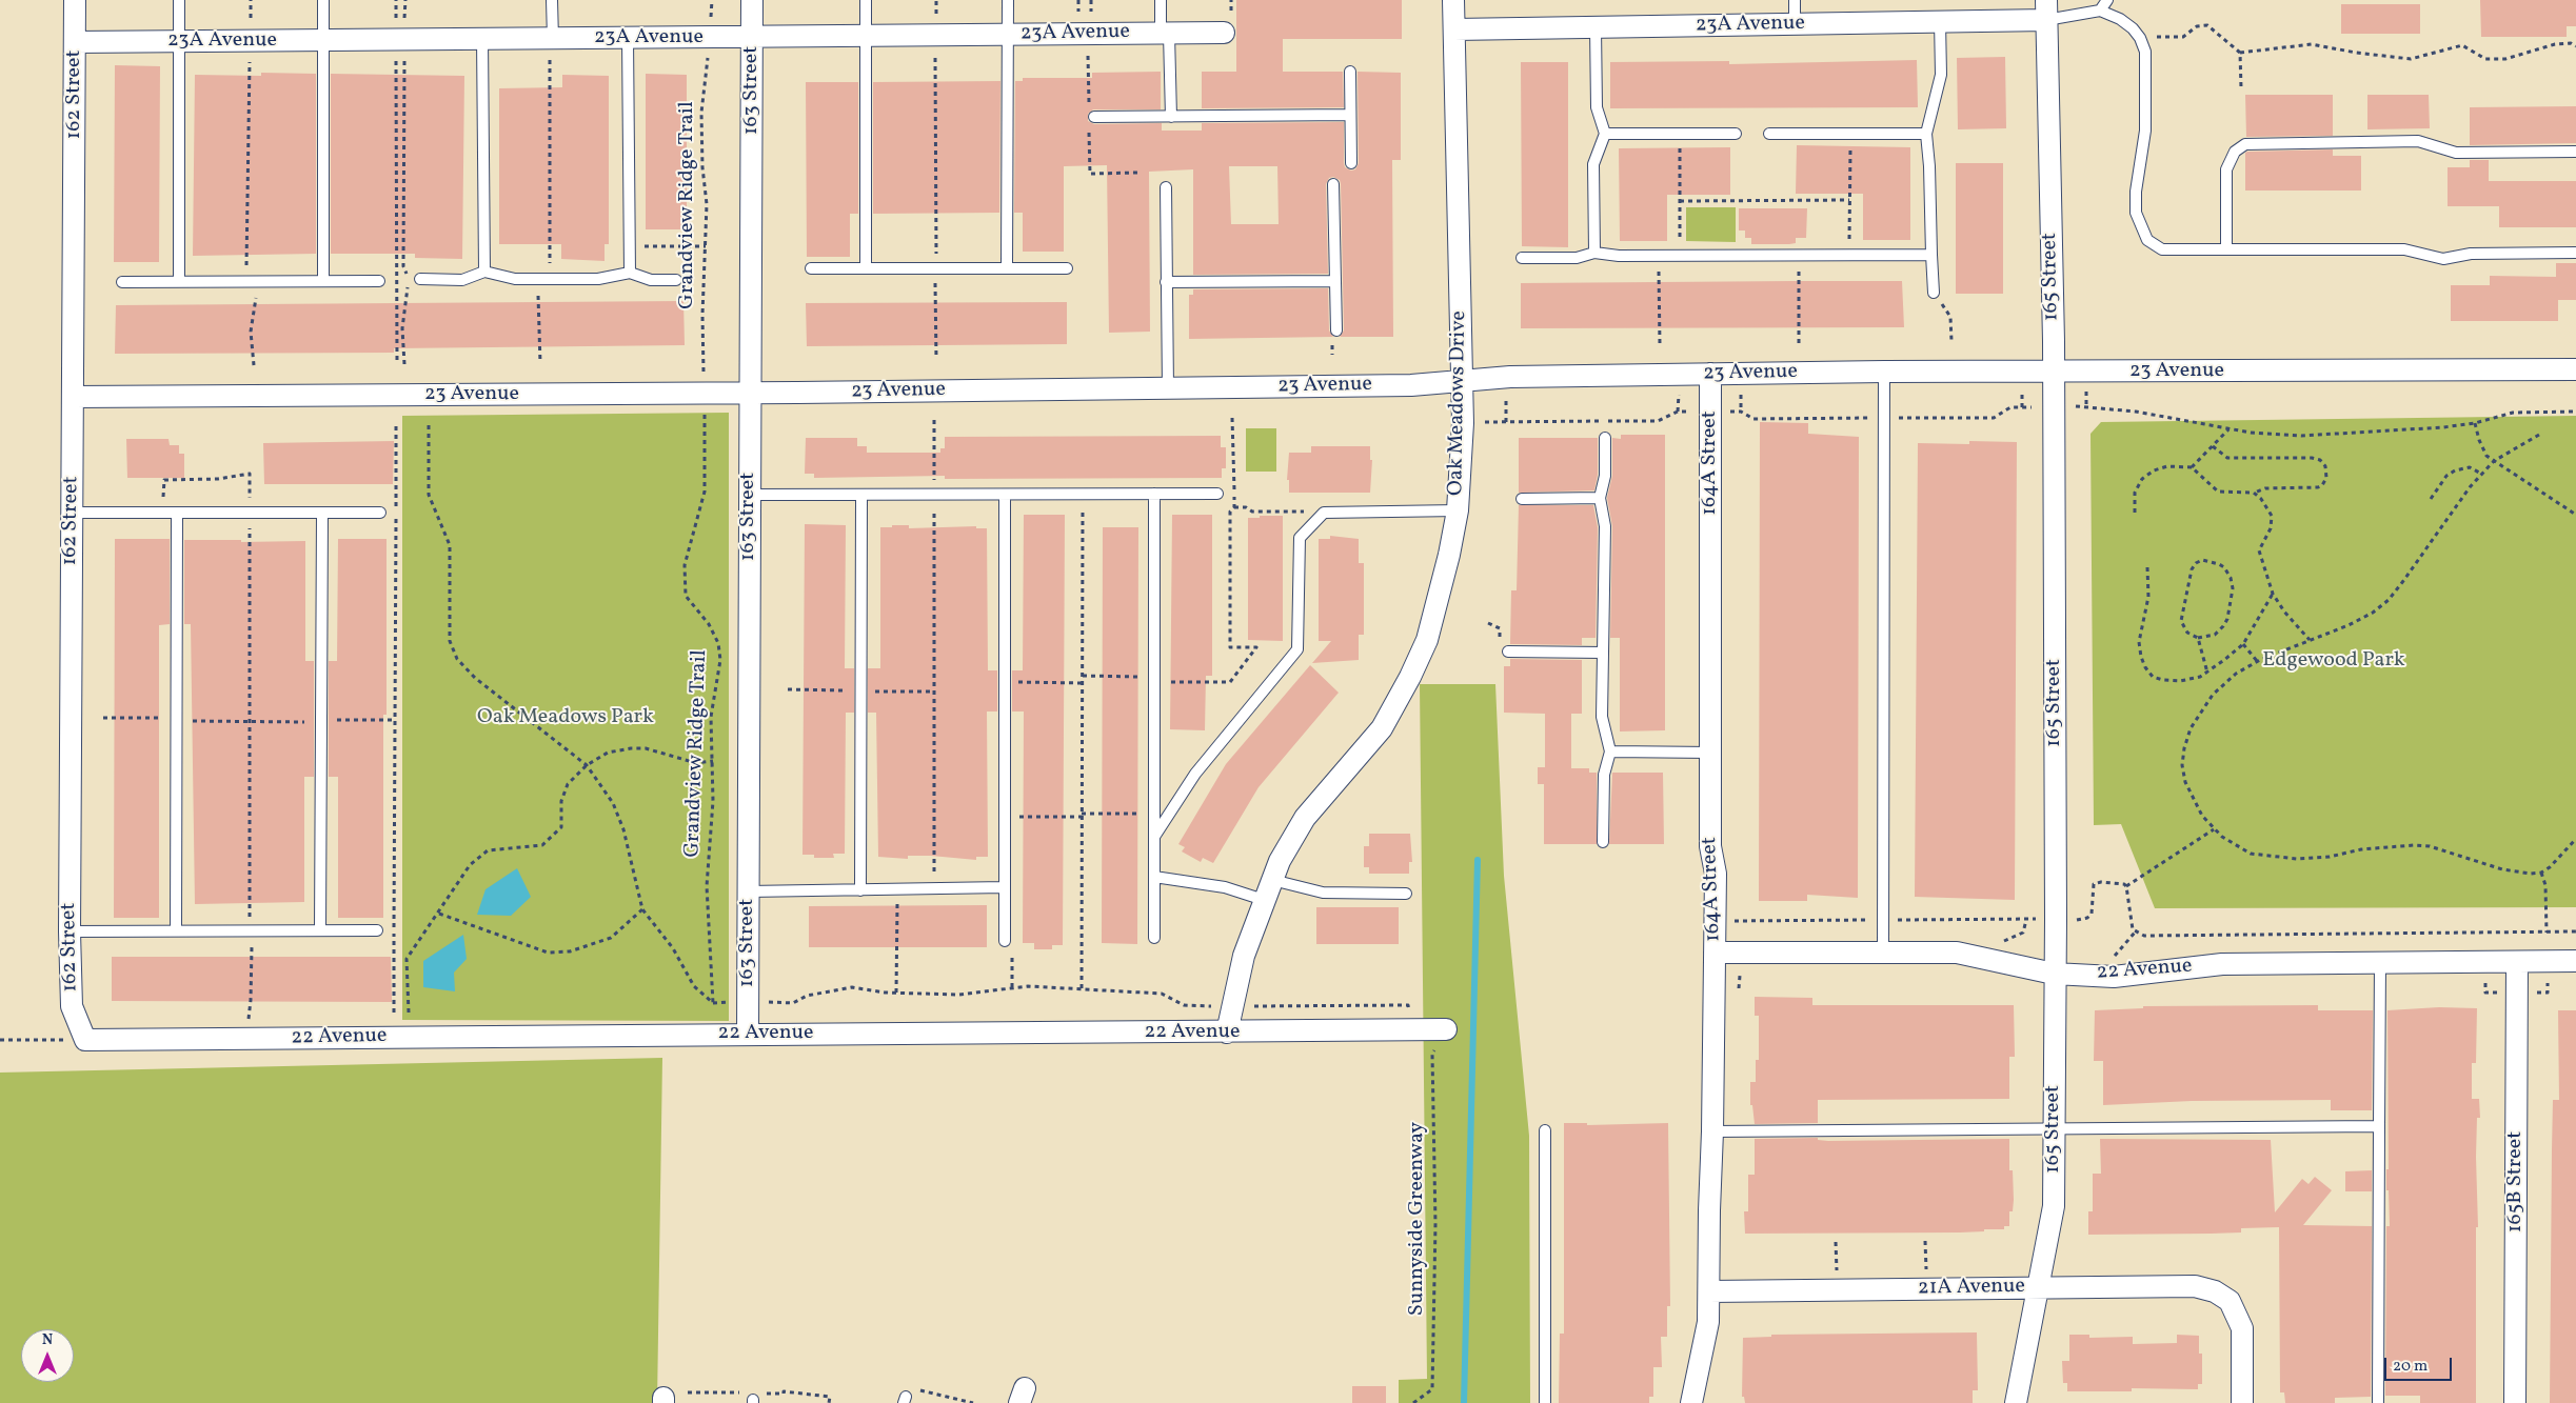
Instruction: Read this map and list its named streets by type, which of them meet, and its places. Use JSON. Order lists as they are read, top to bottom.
{
  "streets": {
    "street": [
      "23A Avenue",
      "163 Street",
      "162 Street",
      "165 Street",
      "23 Avenue",
      "Oak Meadows Drive",
      "164A Street",
      "22 Avenue",
      "165B Street",
      "21A Avenue"
    ],
    "path": ["Grandview Ridge Trail", "Sunnyside Greenway"]
  },
  "crossings": [
    ["23A Avenue", "163 Street"],
    ["23A Avenue", "162 Street"],
    ["23A Avenue", "165 Street"],
    ["23A Avenue", "Oak Meadows Drive"],
    ["163 Street", "23 Avenue"],
    ["163 Street", "22 Avenue"],
    ["162 Street", "23 Avenue"],
    ["162 Street", "22 Avenue"],
    ["165 Street", "23 Avenue"],
    ["165 Street", "22 Avenue"],
    ["165 Street", "21A Avenue"],
    ["23 Avenue", "Oak Meadows Drive"],
    ["23 Avenue", "164A Street"],
    ["Oak Meadows Drive", "22 Avenue"],
    ["164A Street", "22 Avenue"],
    ["164A Street", "21A Avenue"],
    ["22 Avenue", "165B Street"],
    ["22 Avenue", "Sunnyside Greenway"]
  ],
  "parks": ["Edgewood Park", "Oak Meadows Park"],
  "scale_bar": "20 m",
  "north": "top"
}
